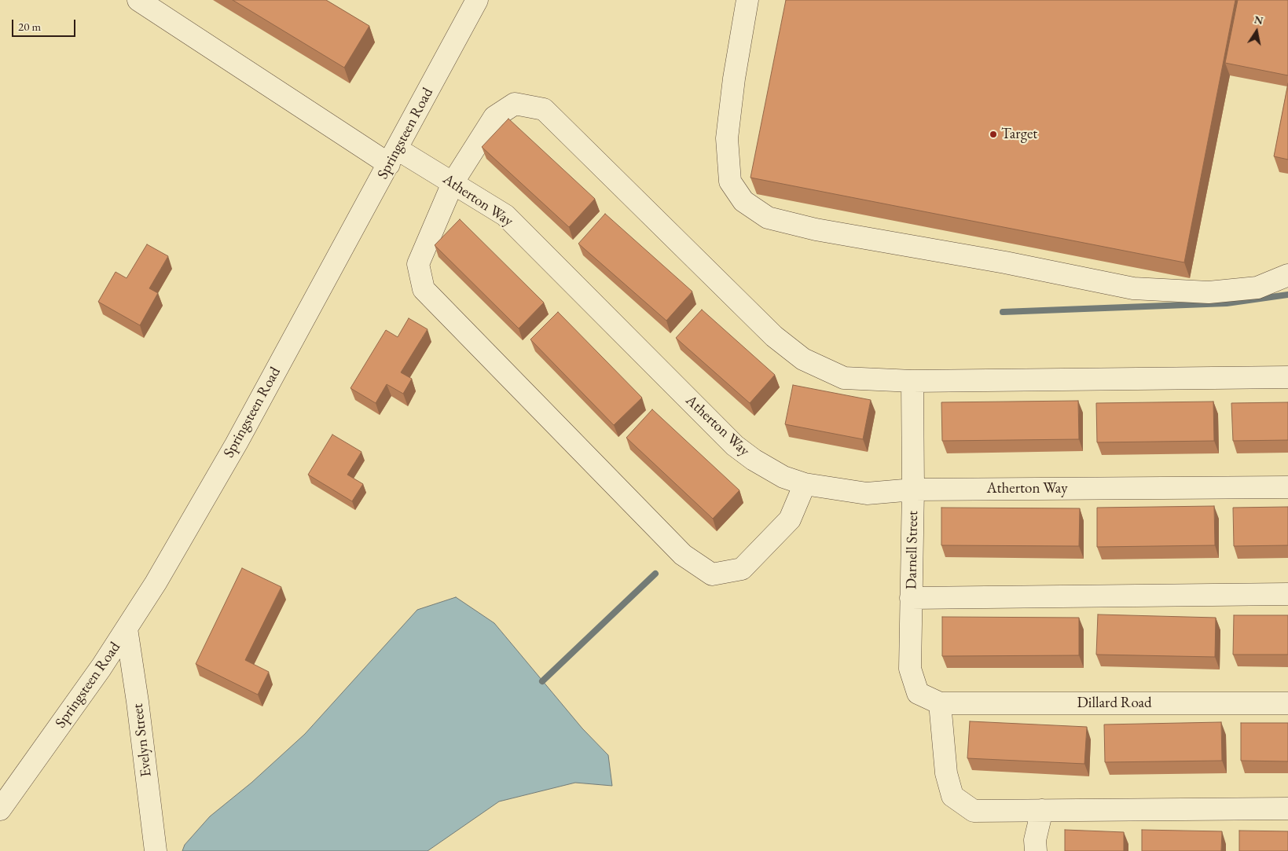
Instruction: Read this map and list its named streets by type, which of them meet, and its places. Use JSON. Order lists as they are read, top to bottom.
{
  "streets": {
    "street": [
      "Springsteen Road",
      "Atherton Way",
      "Darnell Street",
      "Dillard Road",
      "Evelyn Street"
    ]
  },
  "crossings": [
    ["Springsteen Road", "Atherton Way"],
    ["Springsteen Road", "Evelyn Street"],
    ["Atherton Way", "Darnell Street"],
    ["Darnell Street", "Dillard Road"]
  ],
  "places": ["Target"],
  "scale_bar": "20 m",
  "north": "top"
}
